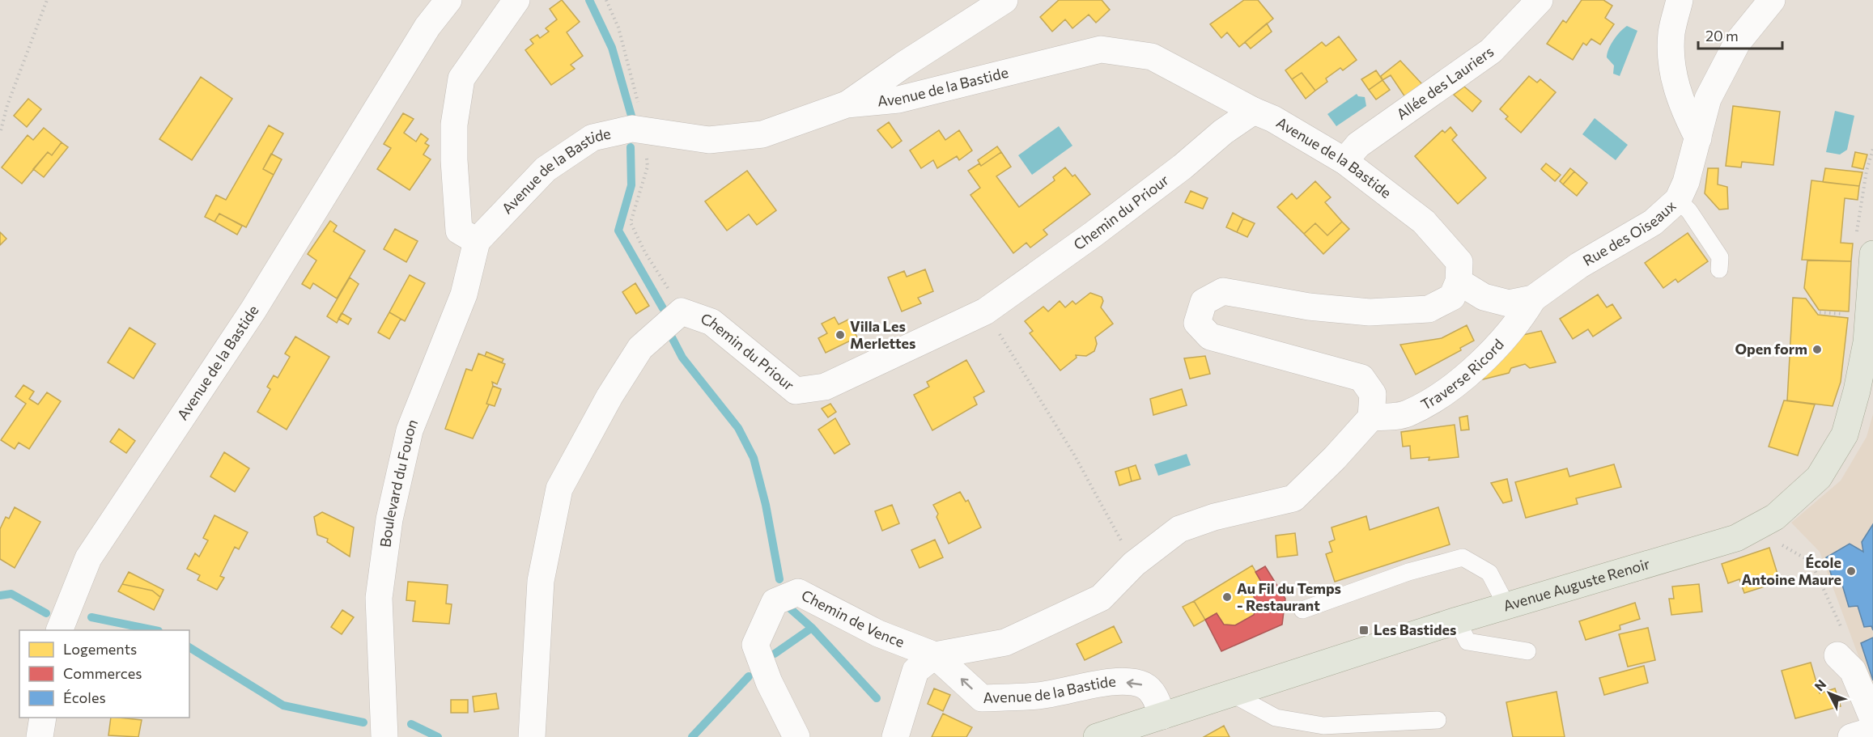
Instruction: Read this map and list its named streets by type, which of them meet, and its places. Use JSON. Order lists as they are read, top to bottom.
{
  "streets": {
    "main road": ["Avenue Auguste Renoir"],
    "street": [
      "Allée des Lauriers",
      "Avenue de la Bastide",
      "Chemin du Priour",
      "Rue des Oiseaux",
      "Traverse Ricord",
      "Boulevard du Fouon",
      "Chemin de Vence"
    ]
  },
  "crossings": [
    ["Allée des Lauriers", "Avenue de la Bastide"],
    ["Avenue de la Bastide", "Chemin du Priour"],
    ["Avenue de la Bastide", "Rue des Oiseaux"],
    ["Avenue de la Bastide", "Boulevard du Fouon"],
    ["Avenue de la Bastide", "Avenue Auguste Renoir"],
    ["Avenue de la Bastide", "Chemin de Vence"],
    ["Rue des Oiseaux", "Traverse Ricord"]
  ],
  "places": {
    "other": [
      "Villa Les Merlettes",
      "Open form",
      "École Antoine Maure",
      "Au Fil du Temps - Restaurant"
    ],
    "transit": ["Les Bastides"]
  },
  "legend": ["Logements", "Commerces", "Écoles"],
  "scale_bar": "20 m",
  "north": "top left"
}
